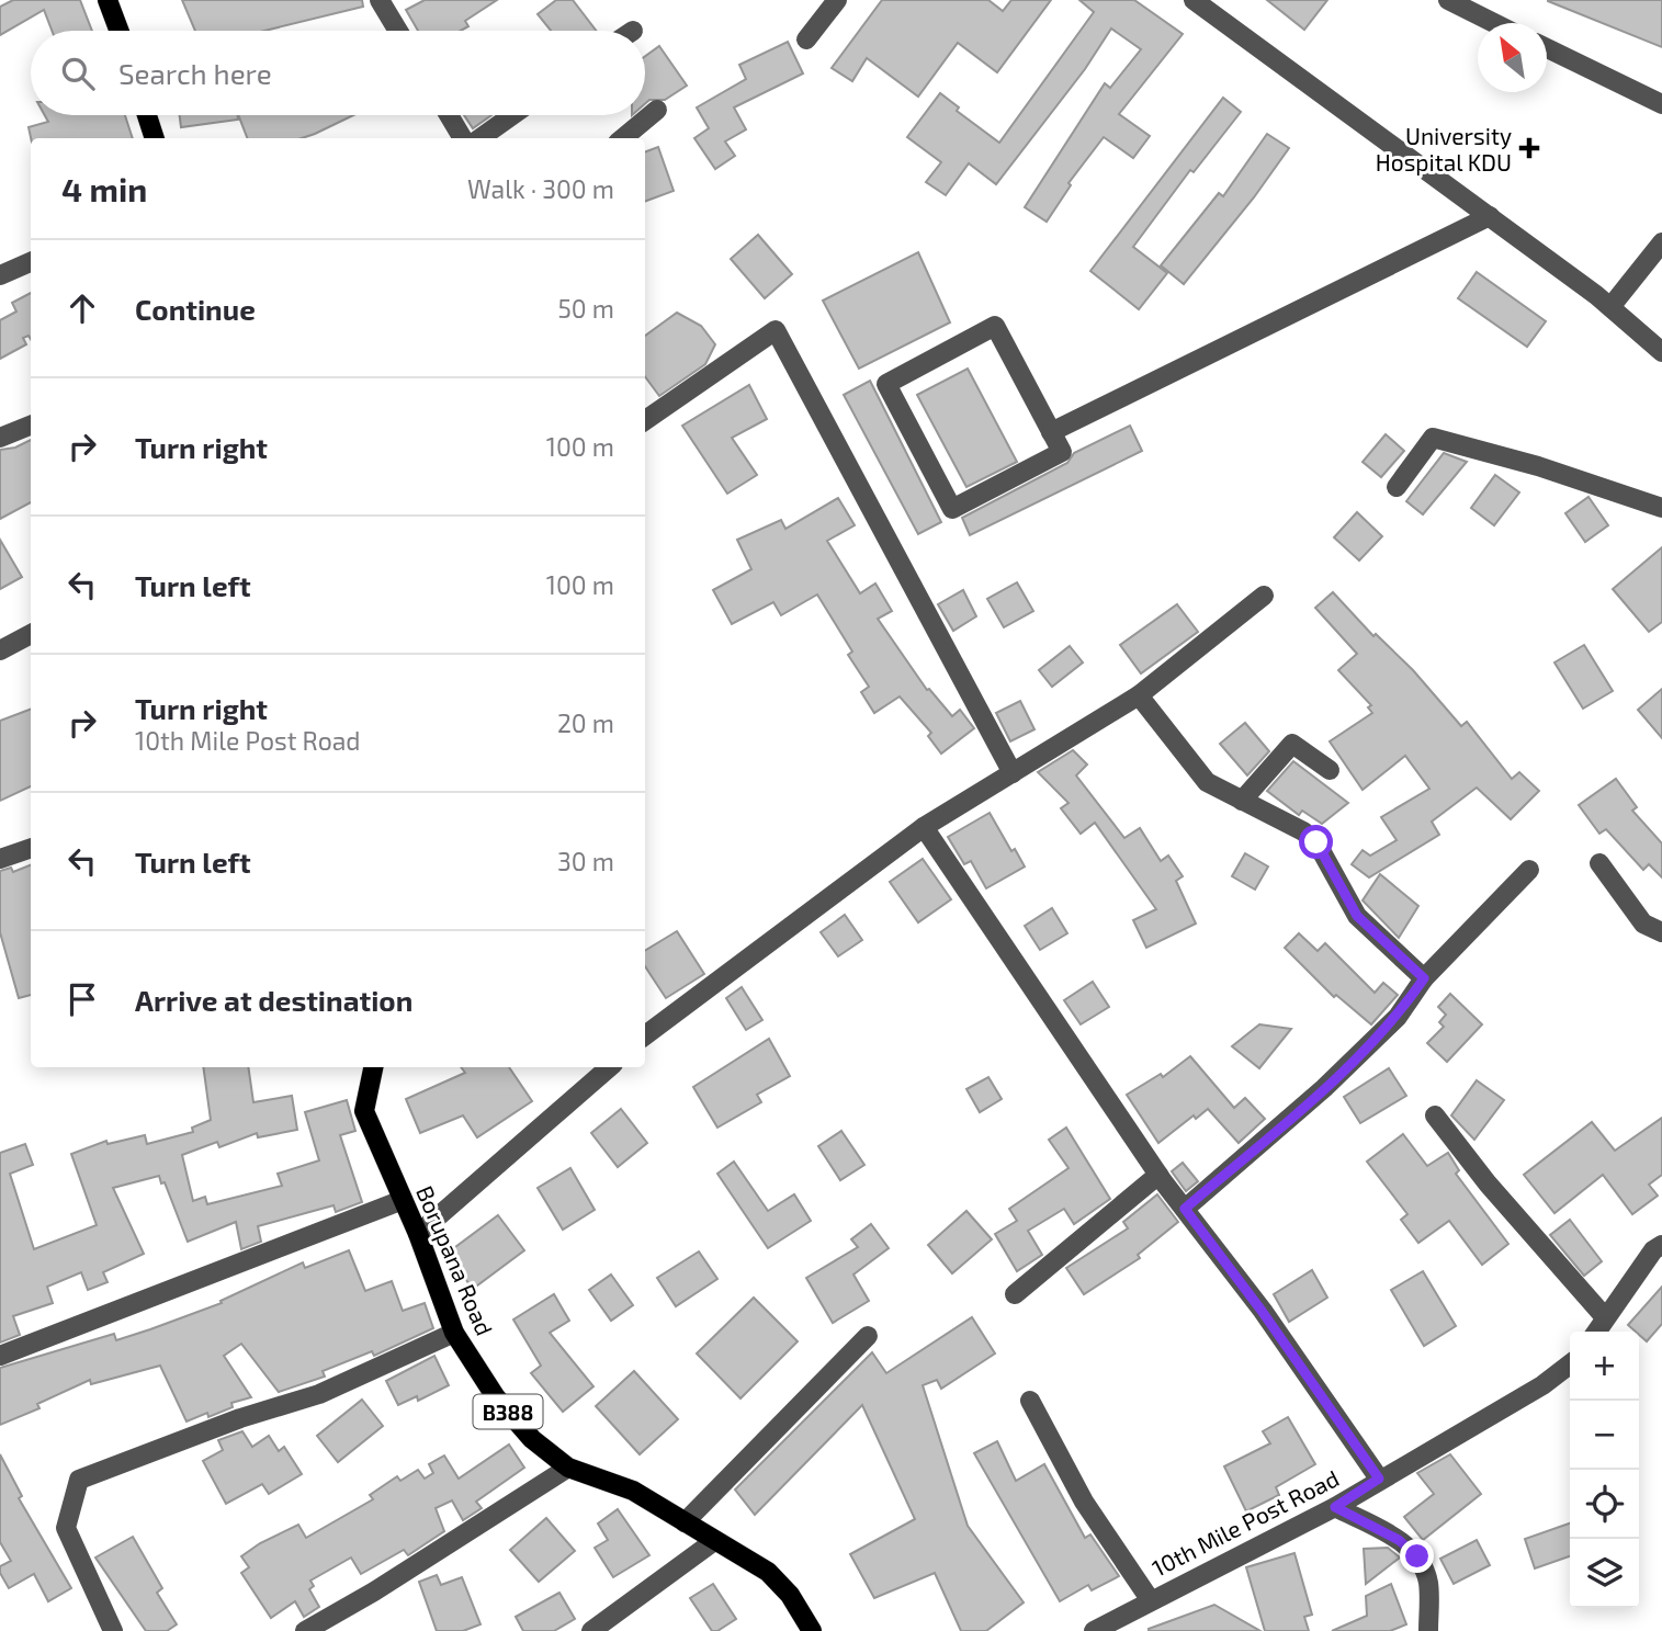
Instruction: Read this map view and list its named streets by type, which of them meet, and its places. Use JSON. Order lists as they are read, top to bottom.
{
  "streets": {
    "main road": ["Borupana Road", "B388"],
    "street": ["10th Mile Post Road"]
  },
  "places": {
    "health": ["University Hospital KDU"]
  },
  "north": "top left",
  "page": {
    "search": "Search here",
    "heading": ["4 min", "Walk · 300 m"],
    "list": [
      ["Continue", "50 m"],
      ["Turn right", "100 m"],
      ["Turn left", "100 m"],
      ["Turn right", "10th Mile Post Road", "20 m"],
      ["Turn left", "30 m"],
      "Arrive at destination"
    ],
    "map_buttons": ["+", "−"]
  }
}
